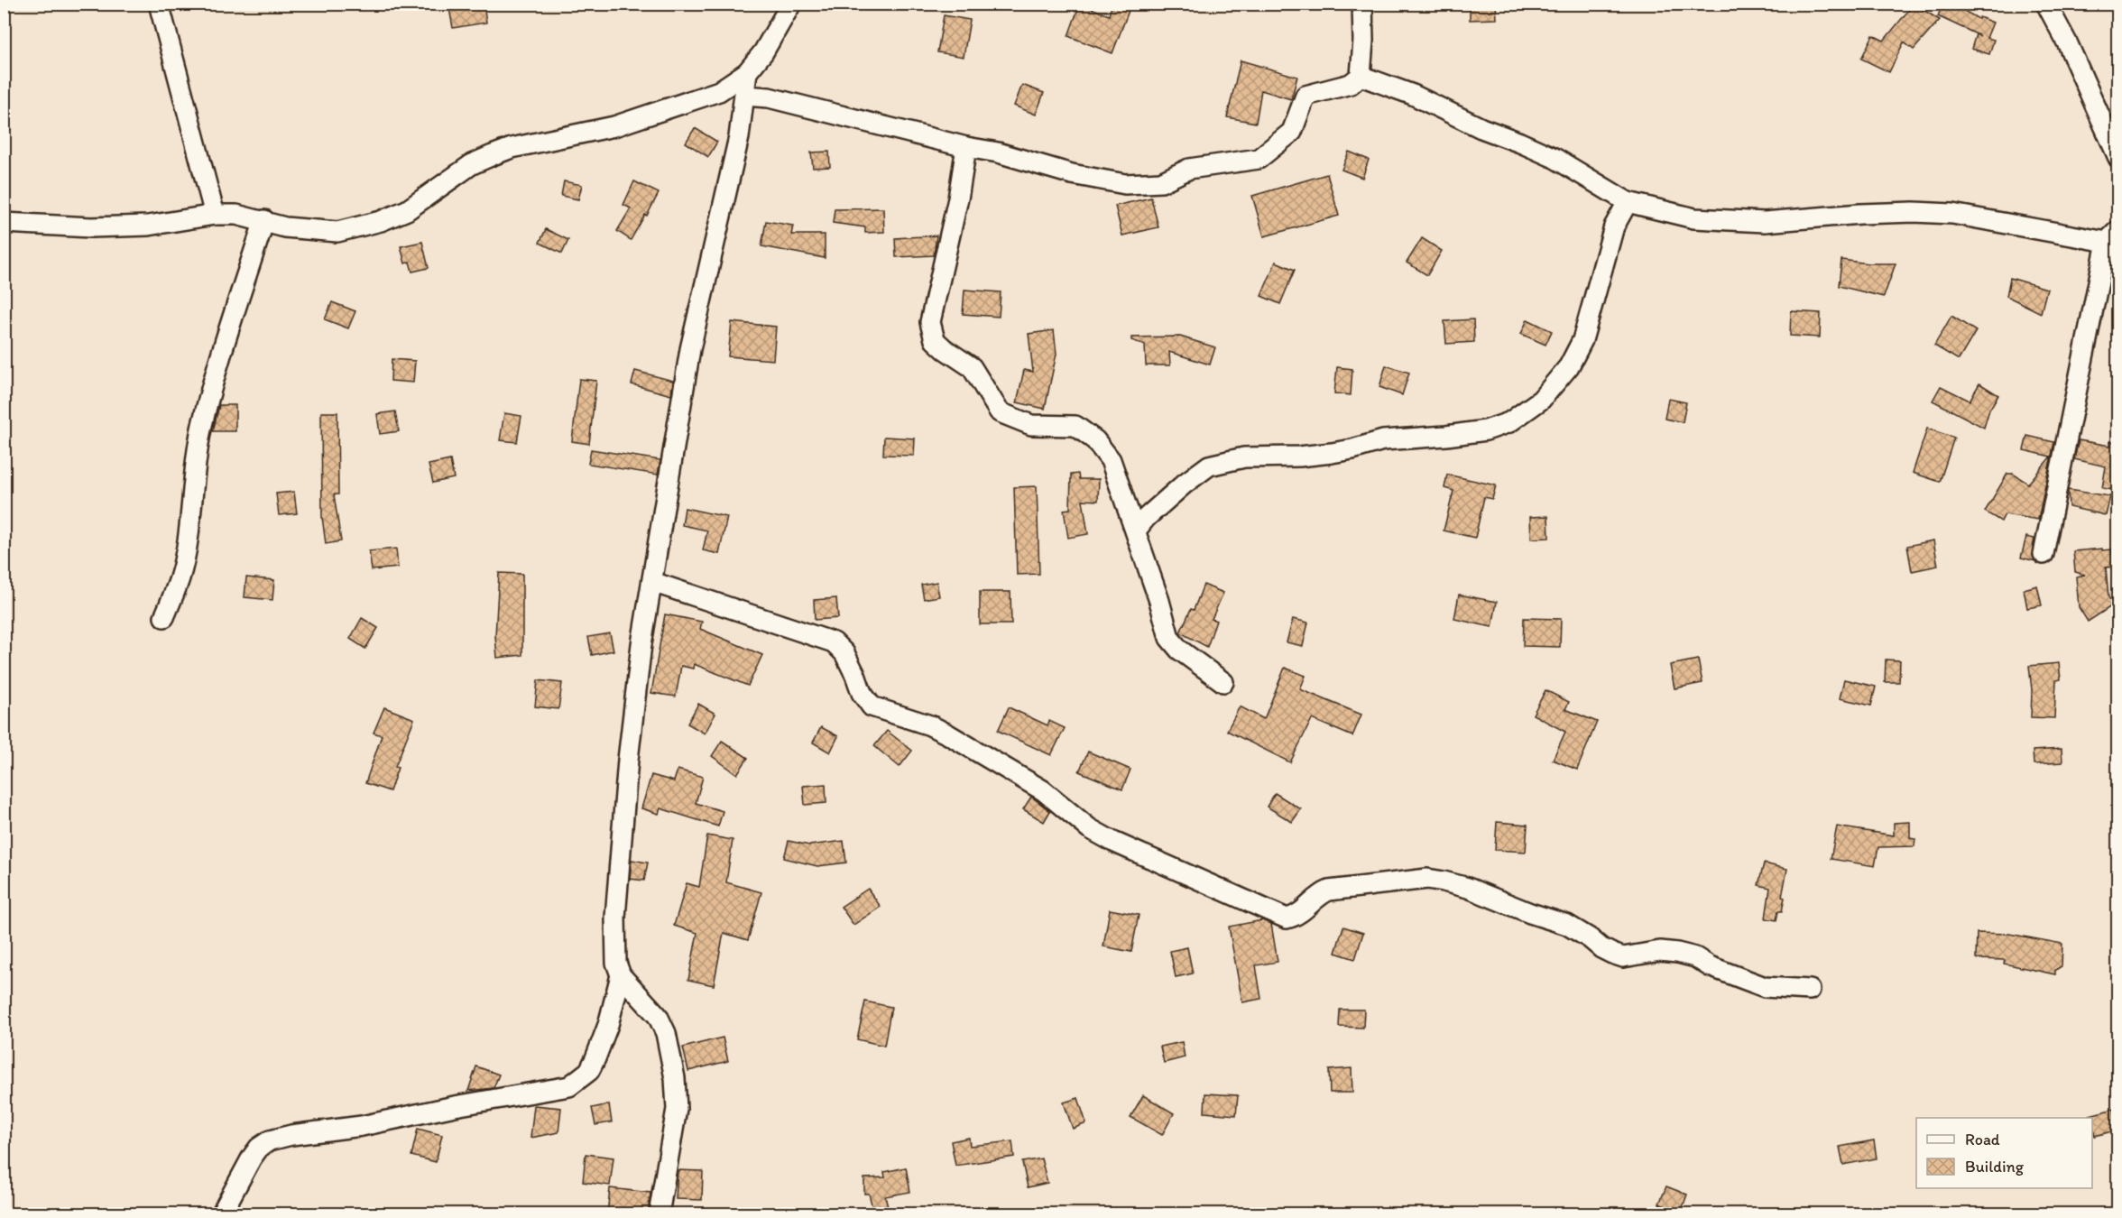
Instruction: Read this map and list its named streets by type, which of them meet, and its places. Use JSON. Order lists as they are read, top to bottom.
{
  "legend": ["Road", "Building"]
}
